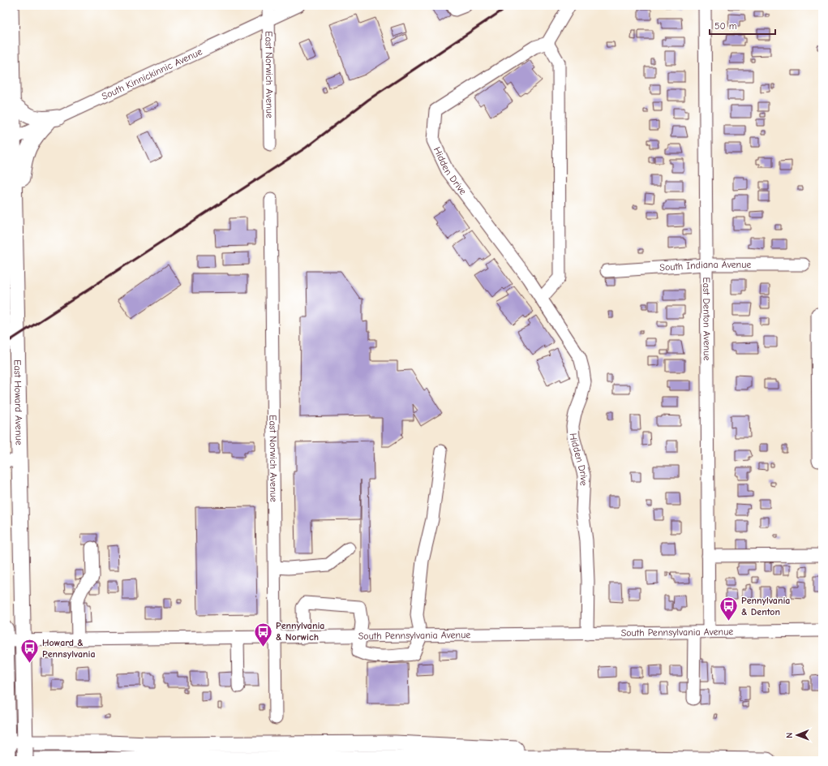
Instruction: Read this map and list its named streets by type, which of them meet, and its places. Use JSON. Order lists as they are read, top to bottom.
{
  "streets": {
    "main road": ["East Howard Avenue"],
    "street": [
      "South Kinnickinnic Avenue",
      "East Norwich Avenue",
      "Hidden Drive",
      "South Indiana Avenue",
      "East Denton Avenue",
      "South Pennsylvania Avenue"
    ]
  },
  "crossings": [
    ["South Kinnickinnic Avenue", "East Norwich Avenue"],
    ["South Kinnickinnic Avenue", "East Howard Avenue"],
    ["East Norwich Avenue", "South Pennsylvania Avenue"],
    ["Hidden Drive", "South Pennsylvania Avenue"],
    ["South Indiana Avenue", "East Denton Avenue"],
    ["East Denton Avenue", "South Pennsylvania Avenue"],
    ["East Howard Avenue", "South Pennsylvania Avenue"]
  ],
  "places": {
    "bus stop": ["Pennylvania & Denton", "Pennylvania & Norwich", "Howard & Pennsylvania"]
  },
  "scale_bar": "50 m",
  "north": "left"
}
